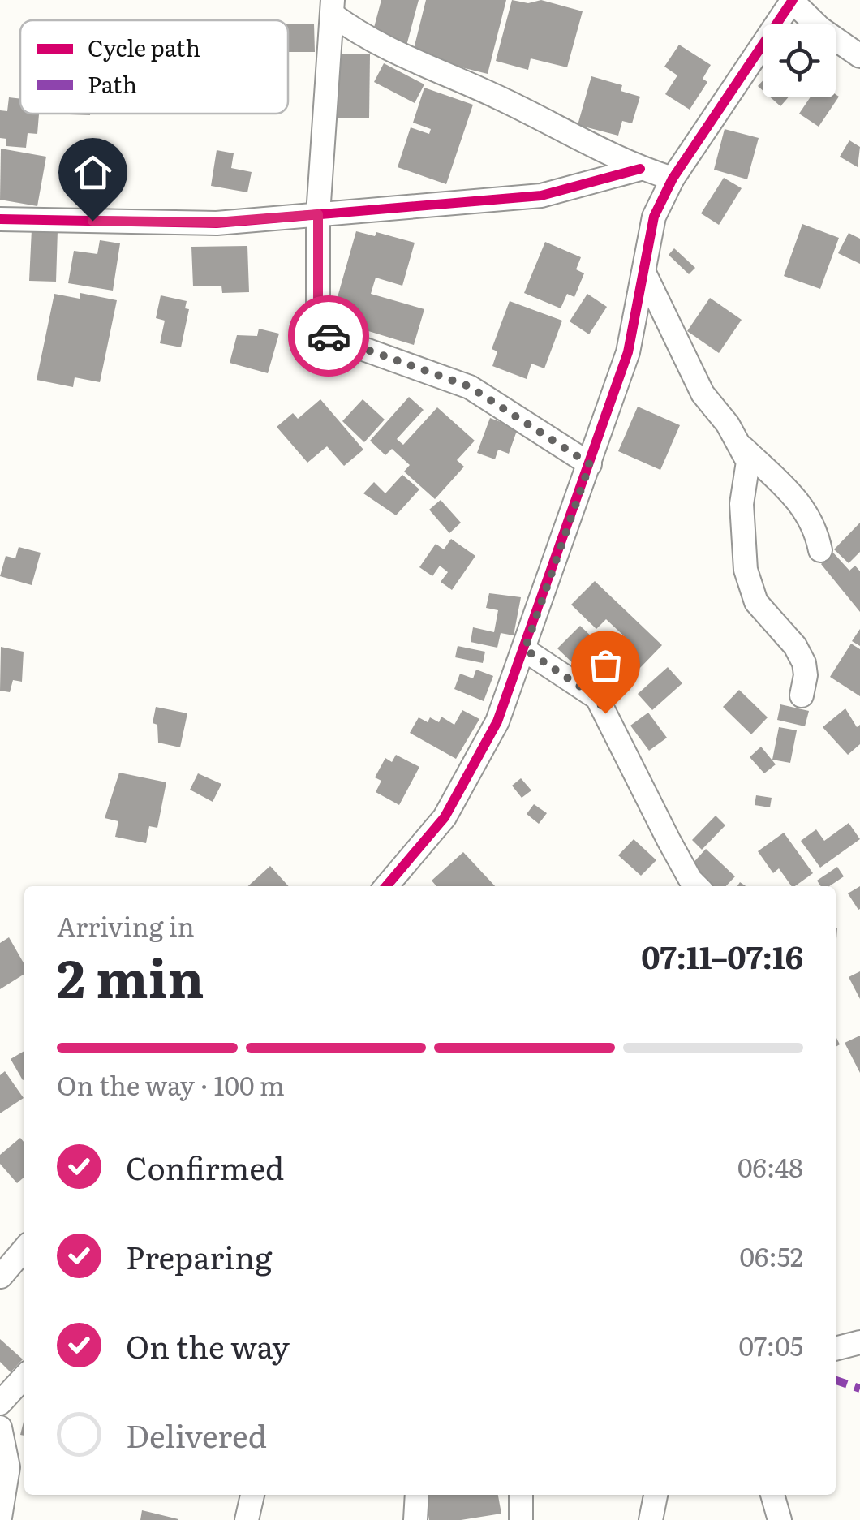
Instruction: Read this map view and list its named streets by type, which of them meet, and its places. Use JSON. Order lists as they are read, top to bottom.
{
  "legend": ["Cycle path", "Path"],
  "page": {
    "heading": ["2 min", "Arriving in", "07:11–07:16"],
    "bar": "On the way · 100 m",
    "list": [
      ["Confirmed", "06:48"],
      ["Preparing", "06:52"],
      ["On the way", "07:05"],
      "Delivered"
    ]
  }
}
